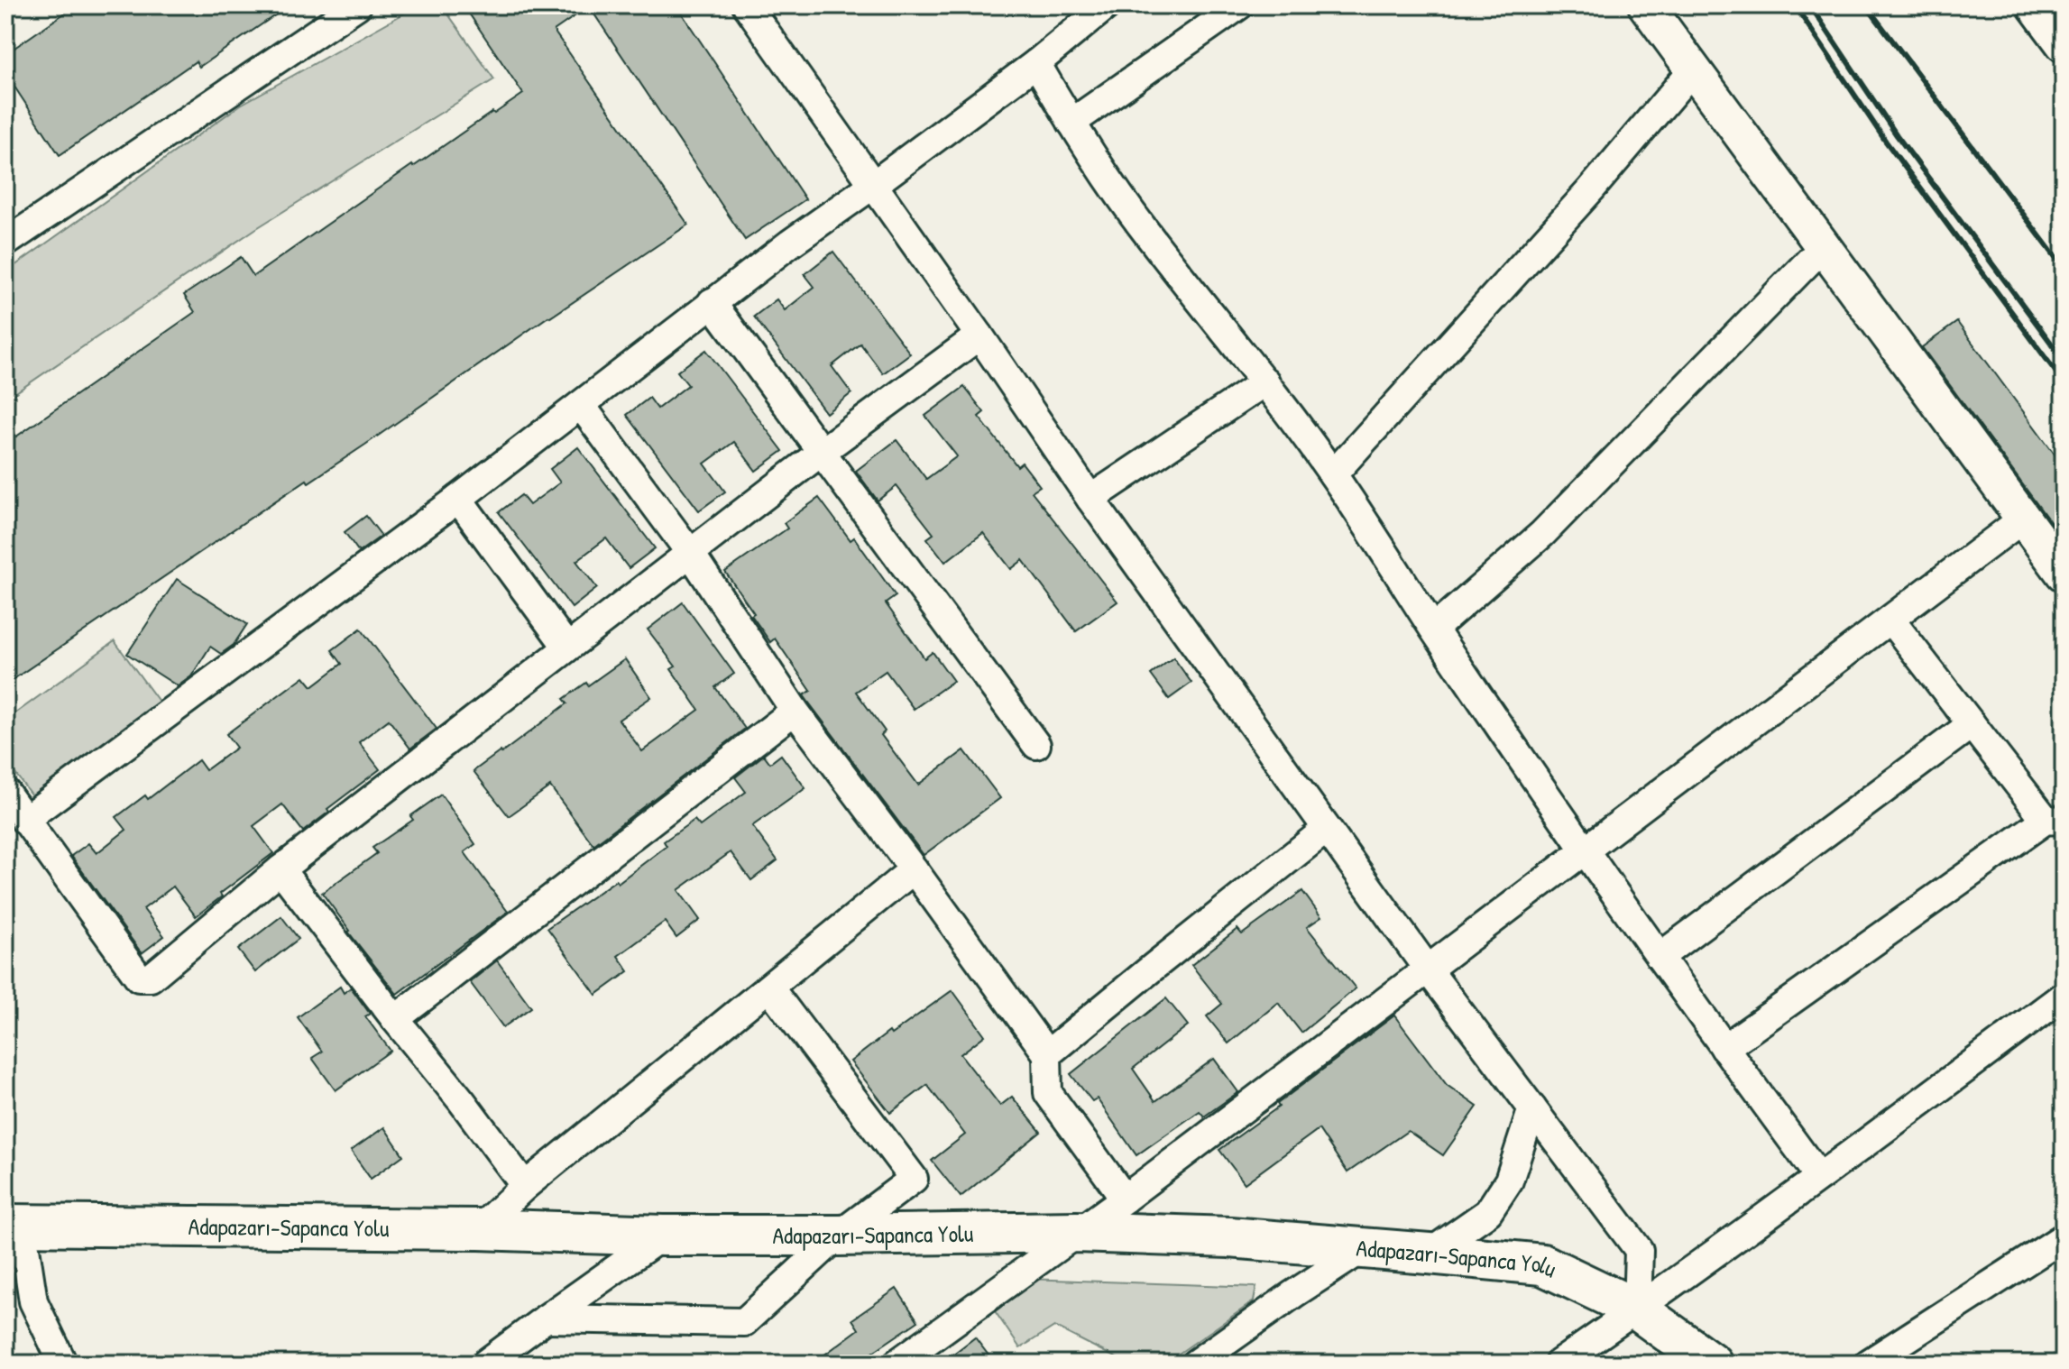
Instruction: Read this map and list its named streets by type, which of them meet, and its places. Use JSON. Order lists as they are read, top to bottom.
{
  "streets": {
    "main road": ["Adapazarı-Sapanca Yolu"]
  }
}
